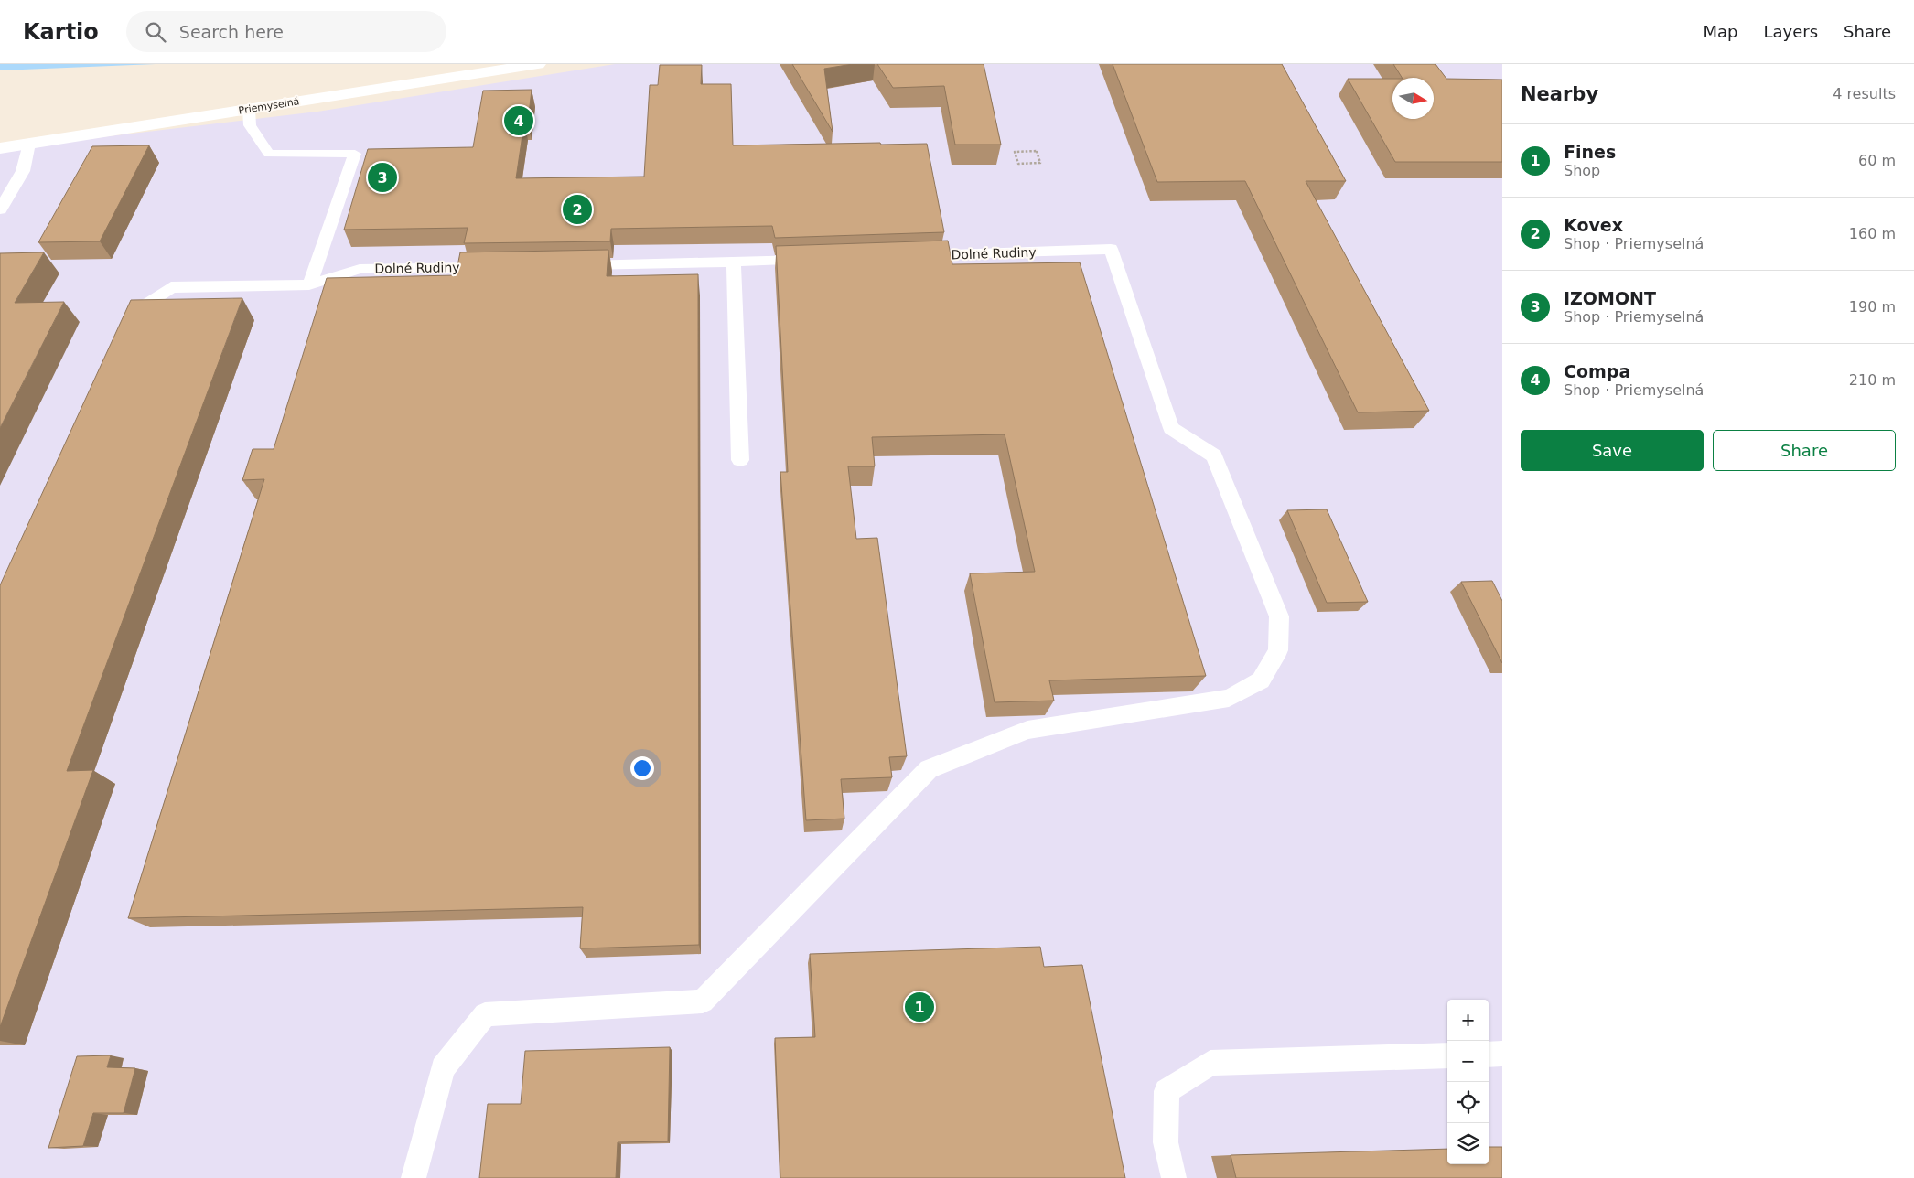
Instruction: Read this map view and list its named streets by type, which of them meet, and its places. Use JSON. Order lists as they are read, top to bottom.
{
  "streets": {
    "street": ["Priemyselná"],
    "lane": ["Dolné Rudiny"]
  },
  "north": "right",
  "page": {
    "header": "Kartio",
    "search": "Search here",
    "nav": ["Map", "Layers", "Share"],
    "heading": ["Nearby", "4 results"],
    "pins": [
      "4",
      "3",
      "2",
      "1"
    ],
    "list": [
      {
        "mark": "1",
        "name": "Fines",
        "note": "Shop",
        "value": "60 m"
      },
      {
        "mark": "2",
        "name": "Kovex",
        "note": "Shop · Priemyselná",
        "value": "160 m"
      },
      {
        "mark": "3",
        "name": "IZOMONT",
        "note": "Shop · Priemyselná",
        "value": "190 m"
      },
      {
        "mark": "4",
        "name": "Compa",
        "note": "Shop · Priemyselná",
        "value": "210 m"
      }
    ],
    "buttons": ["Save", "Share"],
    "map_buttons": ["+", "−"]
  }
}
